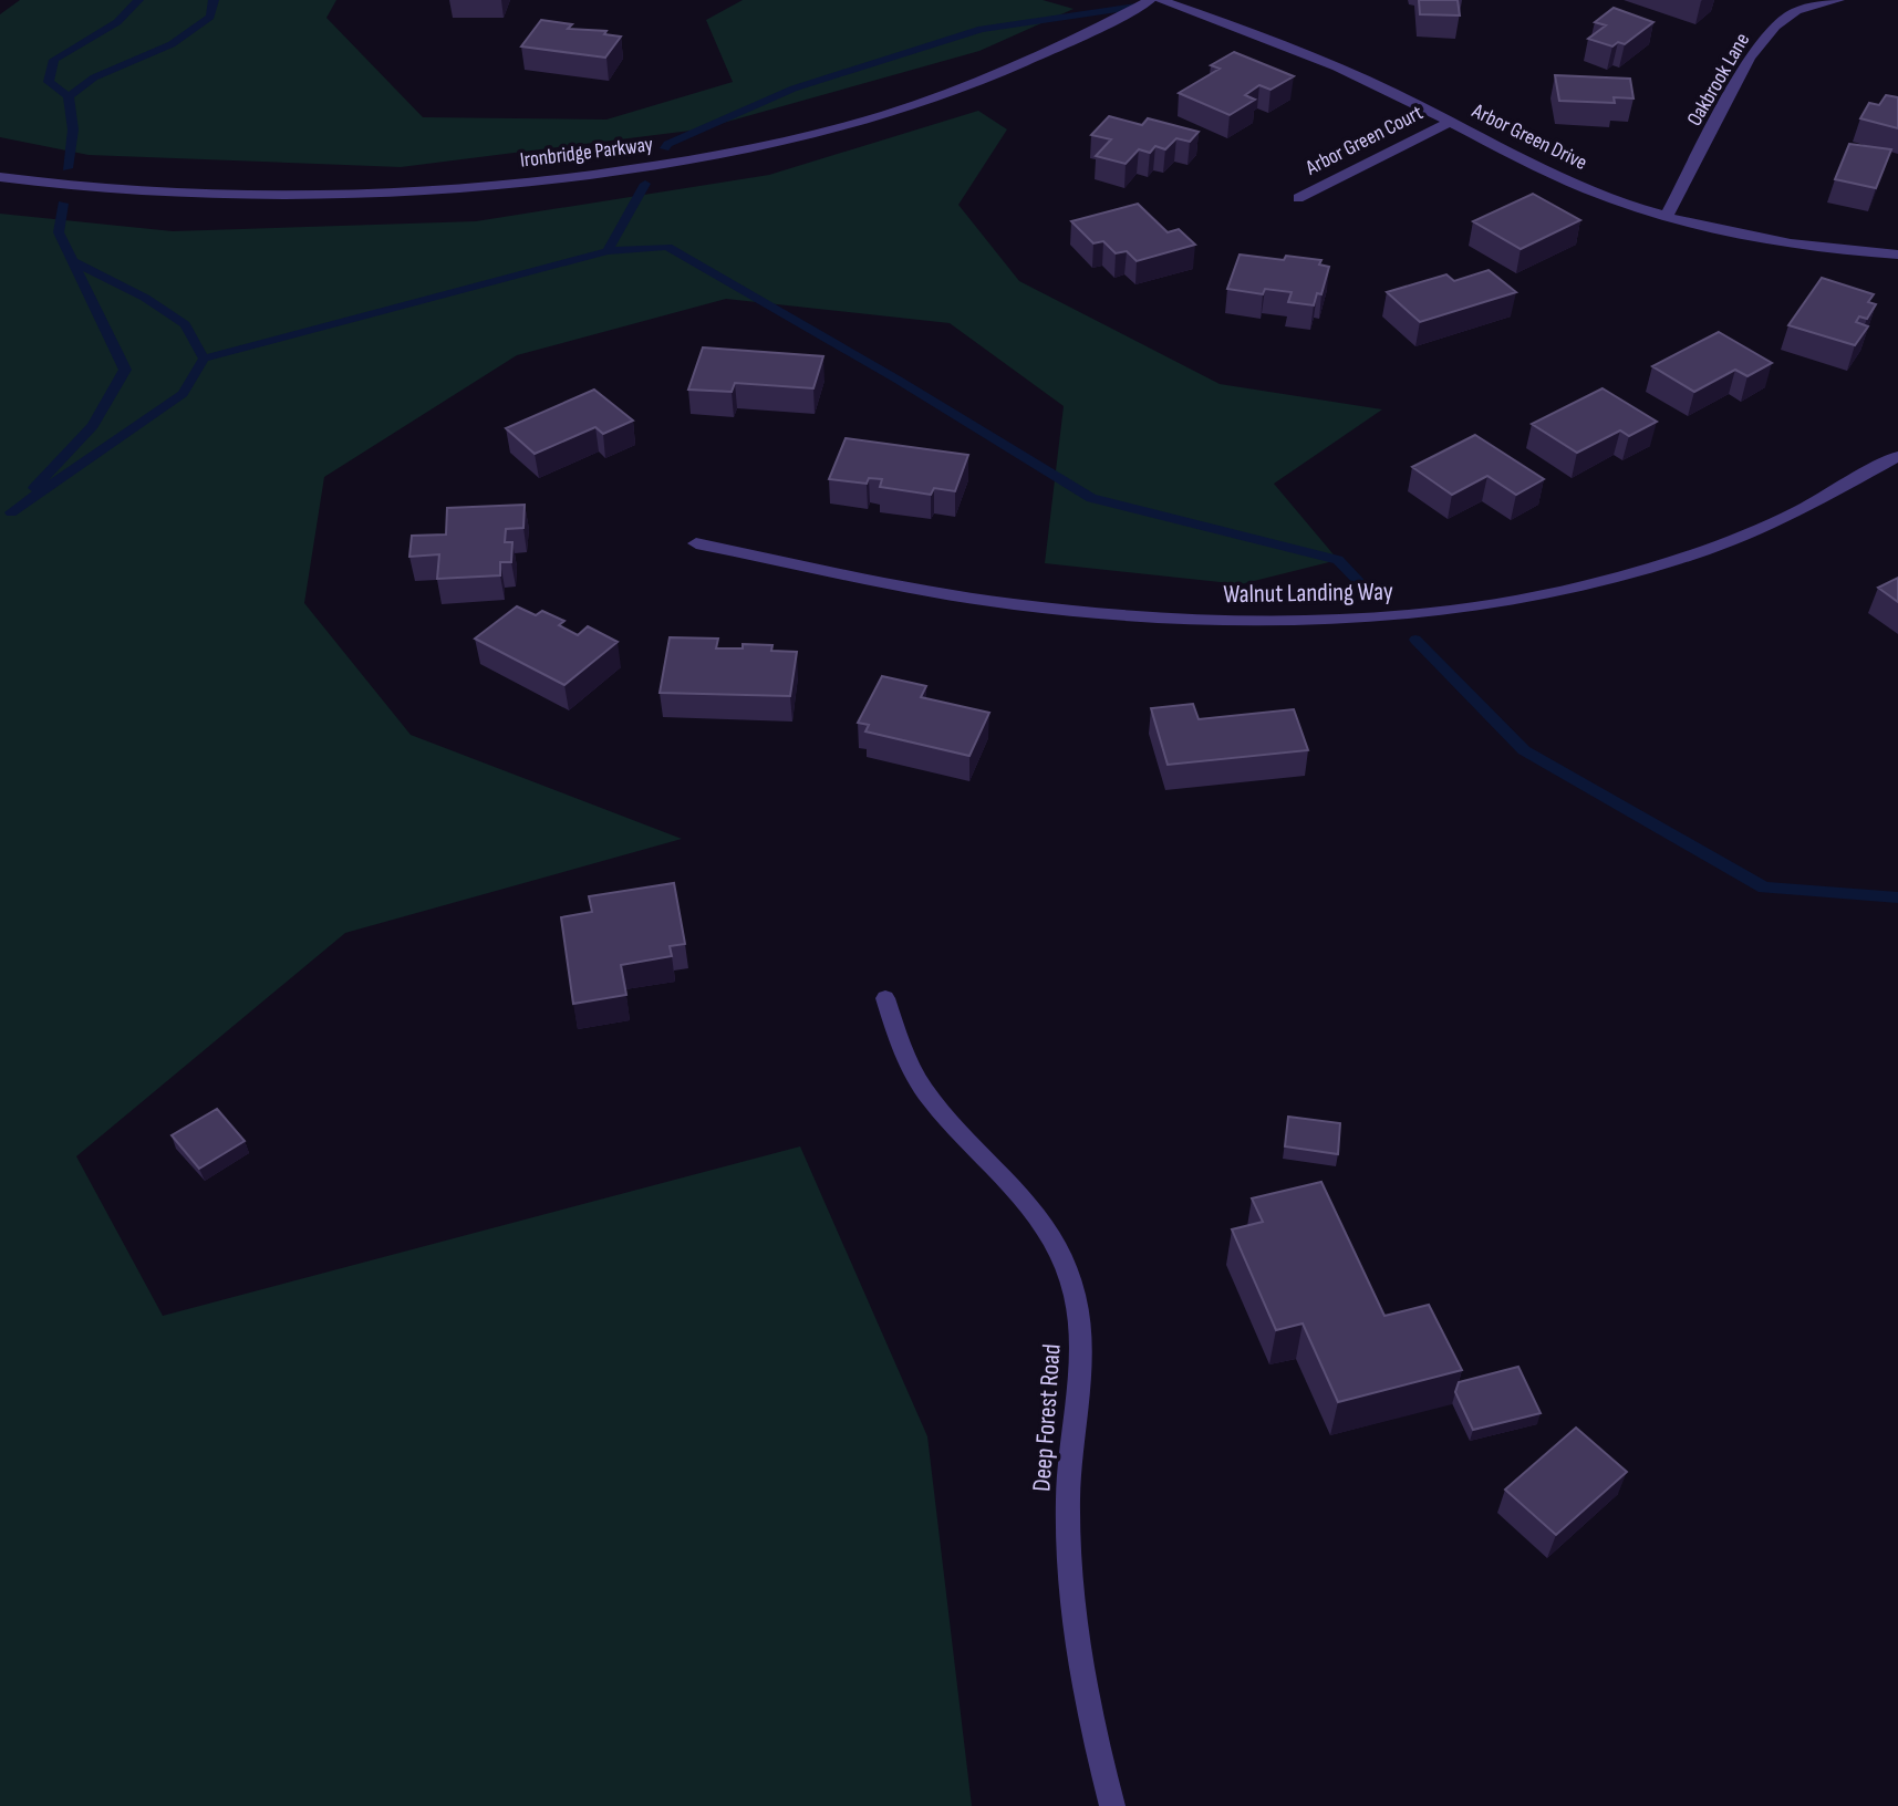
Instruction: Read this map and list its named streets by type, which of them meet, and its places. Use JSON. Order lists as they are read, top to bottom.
{
  "streets": {
    "street": [
      "Oakbrook Lane",
      "Arbor Green Drive",
      "Arbor Green Court",
      "Ironbridge Parkway",
      "Walnut Landing Way",
      "Deep Forest Road"
    ]
  },
  "crossings": [
    ["Oakbrook Lane", "Arbor Green Drive"],
    ["Arbor Green Drive", "Arbor Green Court"]
  ]
}
